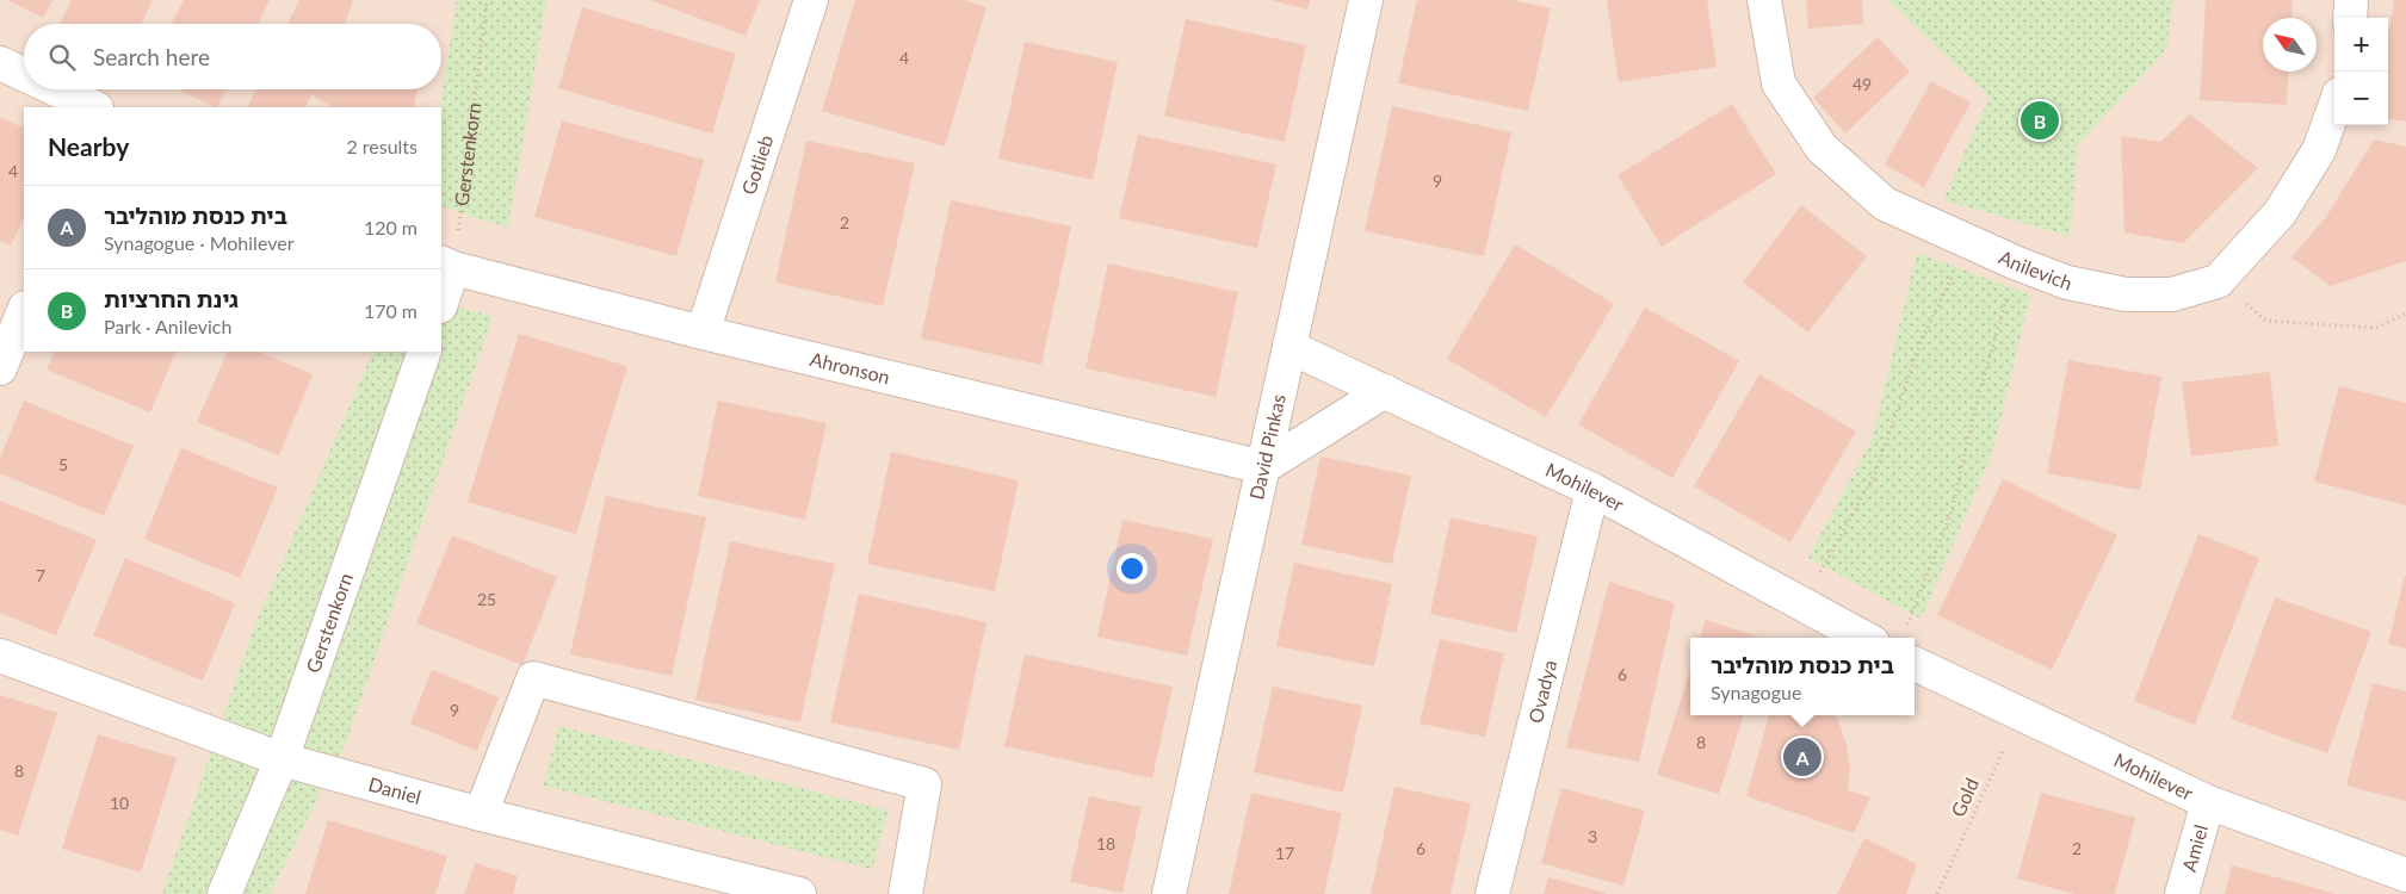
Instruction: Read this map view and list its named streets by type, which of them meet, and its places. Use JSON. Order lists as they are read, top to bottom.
{
  "streets": {
    "street": [
      "Gerstenkorn",
      "Gotlieb",
      "Anilevich",
      "Ahronson",
      "David Pinkas",
      "Mohilever",
      "Ovadya",
      "Daniel",
      "Amiel"
    ],
    "path": ["Gold"]
  },
  "crossings": [
    ["Gerstenkorn", "Ahronson"],
    ["Gerstenkorn", "Daniel"],
    ["Gotlieb", "Ahronson"],
    ["Ahronson", "David Pinkas"],
    ["David Pinkas", "Mohilever"],
    ["Mohilever", "Ovadya"],
    ["Mohilever", "Gold"],
    ["Mohilever", "Amiel"]
  ],
  "house_numbers": [
    "4",
    "49",
    "4",
    "9",
    "2",
    "5",
    "7",
    "25",
    "6",
    "9",
    "8",
    "8",
    "10",
    "3",
    "18",
    "6",
    "2",
    "17"
  ],
  "north": "top left",
  "page": {
    "map_buttons": ["+", "−"],
    "search": "Search here",
    "pins": ["B", "A"],
    "heading": ["Nearby", "2 results"],
    "list": [
      {
        "mark": "A",
        "name": "בית כנסת מוהליבר",
        "note": "Synagogue · Mohilever",
        "value": "120 m"
      },
      {
        "mark": "B",
        "name": "גינת החרציות",
        "note": "Park · Anilevich",
        "value": "170 m"
      }
    ],
    "popup": ["בית כנסת מוהליבר", "Synagogue"]
  }
}
